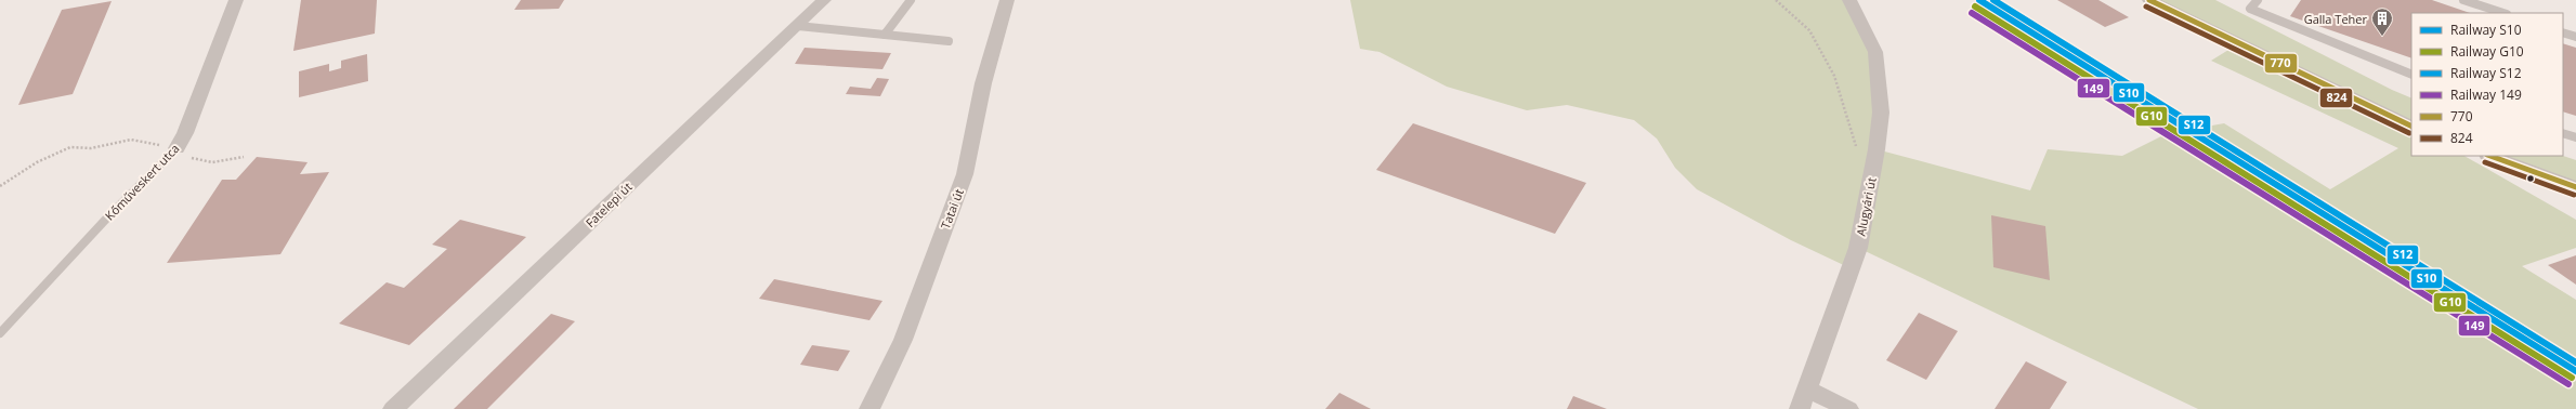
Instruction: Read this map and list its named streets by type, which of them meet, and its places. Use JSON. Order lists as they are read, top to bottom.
{
  "streets": {
    "street": [
      "Kőműveskert utca",
      "Fatelepi út",
      "Alugyári út",
      "Tatai út"
    ]
  },
  "places": {
    "building": ["Galla Teher"]
  },
  "lines": [
    "rail line S10",
    "rail line S12",
    "transit line 770",
    "rail line G10",
    "transit line 824",
    "rail line 149"
  ],
  "legend": [
    "Railway S10",
    "Railway G10",
    "Railway S12",
    "Railway 149",
    "770",
    "824"
  ]
}
